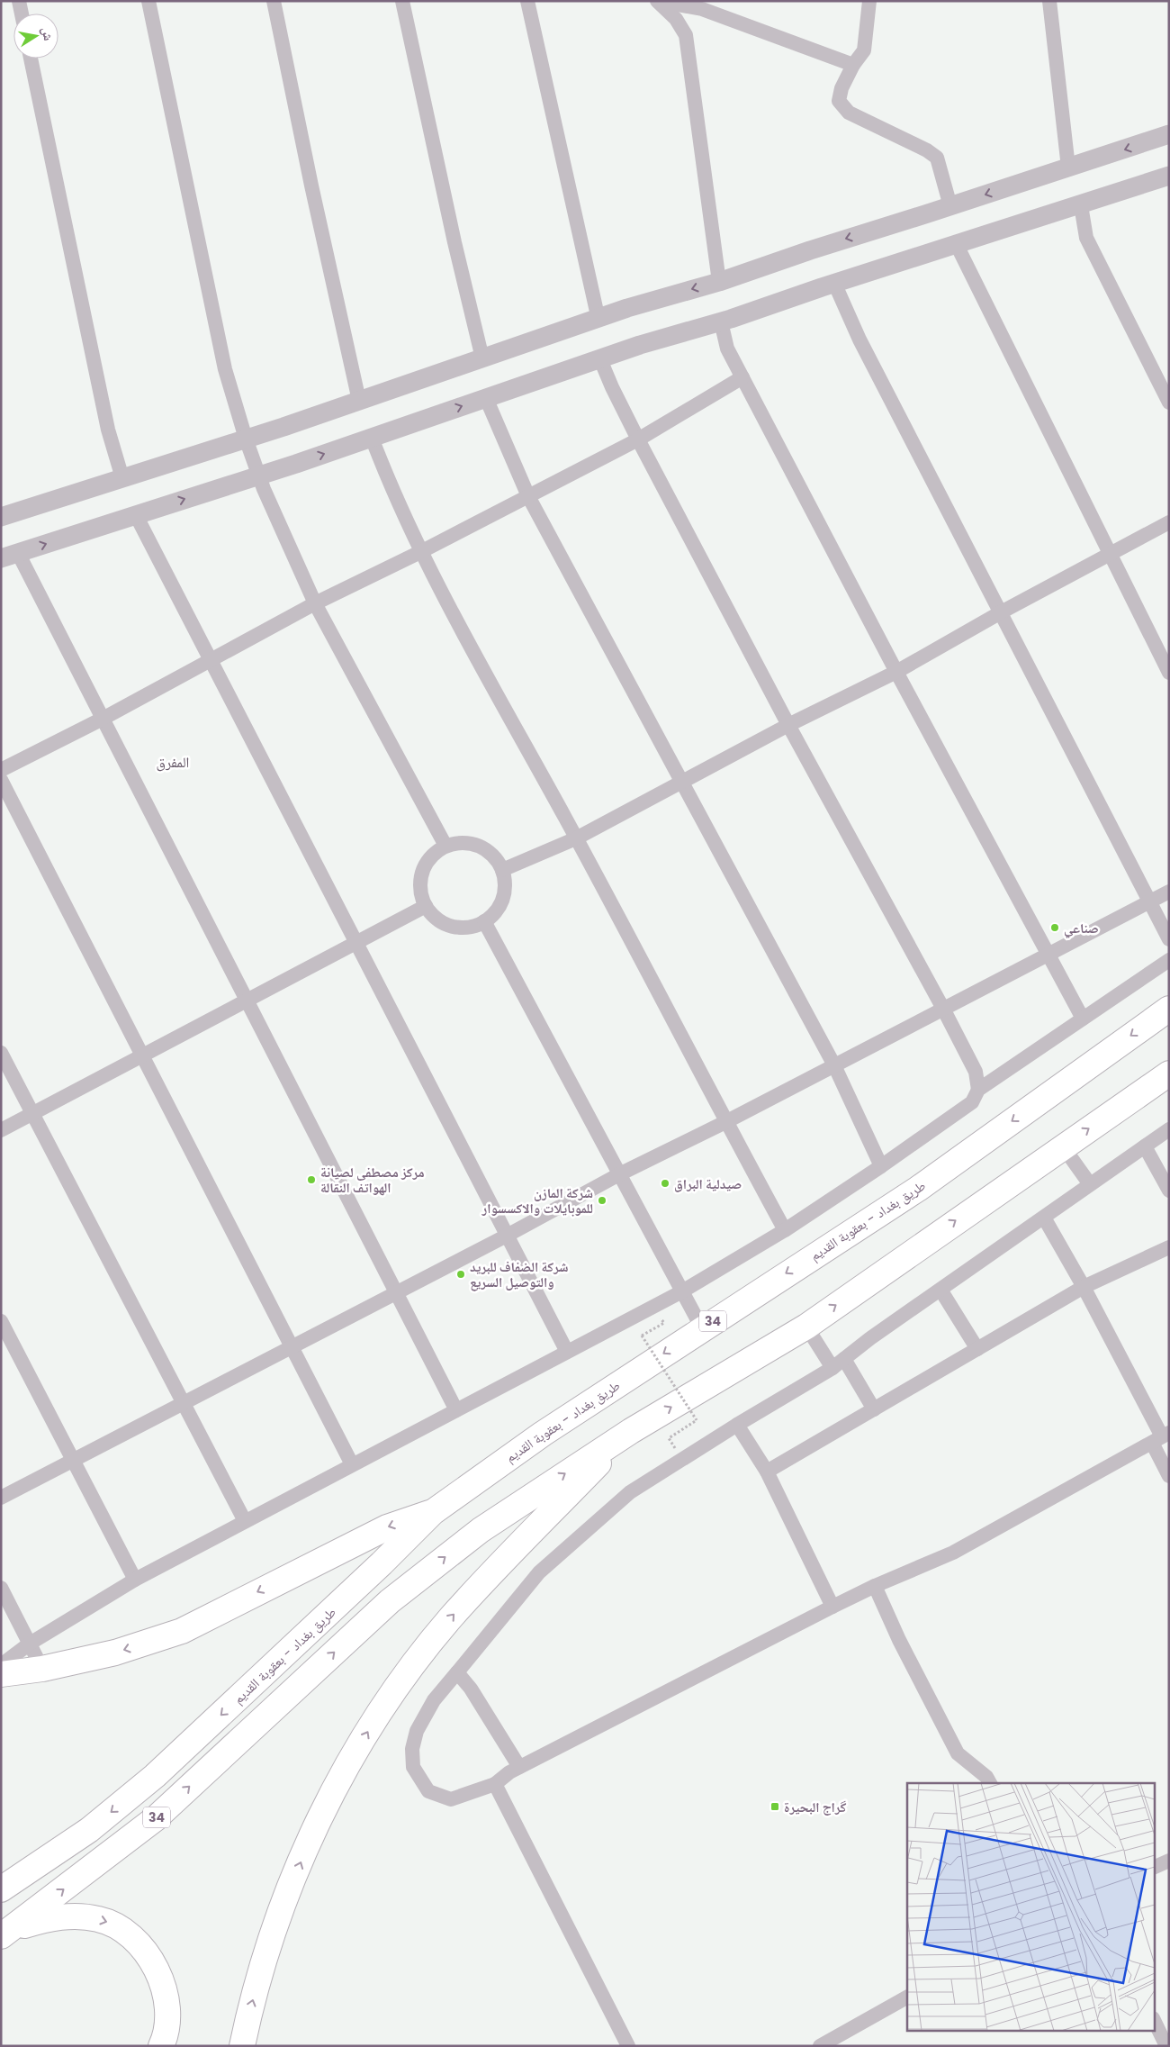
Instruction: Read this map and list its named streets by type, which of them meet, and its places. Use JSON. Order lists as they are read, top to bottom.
{
  "streets": {
    "highway": ["طريق بغداد - بعقوبة القديم", "34"]
  },
  "districts": ["المفرق"],
  "places": {
    "other": [
      "صناعي",
      "مركز مصطفى لصيانة الهواتف النقالة",
      "صيدلية البراق",
      "شركة المازن للموبايلات والاكسسوار",
      "شركة الضفاف للبريد والتوصيل السريع"
    ],
    "transit": ["گراج البحيرة"]
  },
  "north": "right"
}
